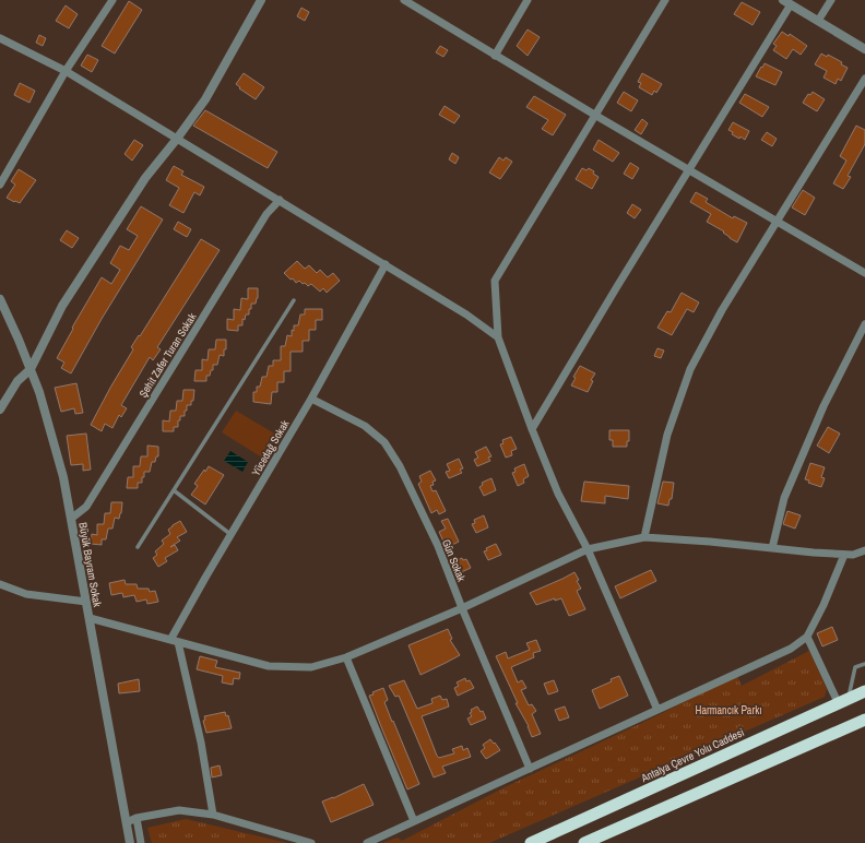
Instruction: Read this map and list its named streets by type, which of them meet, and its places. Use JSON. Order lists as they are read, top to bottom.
{
  "streets": {
    "highway": ["Antalya Çevre Yolu Caddesi"],
    "street": [
      "Şehit Zafer Turan Sokak",
      "Yücedağ Sokak",
      "Gün Sokak",
      "Büyük Bayram Sokak"
    ]
  },
  "crossings": [
    ["Şehit Zafer Turan Sokak", "Büyük Bayram Sokak"],
    ["Yücedağ Sokak", "Gün Sokak"]
  ],
  "parks": ["Harmancık Parkı"]
}
